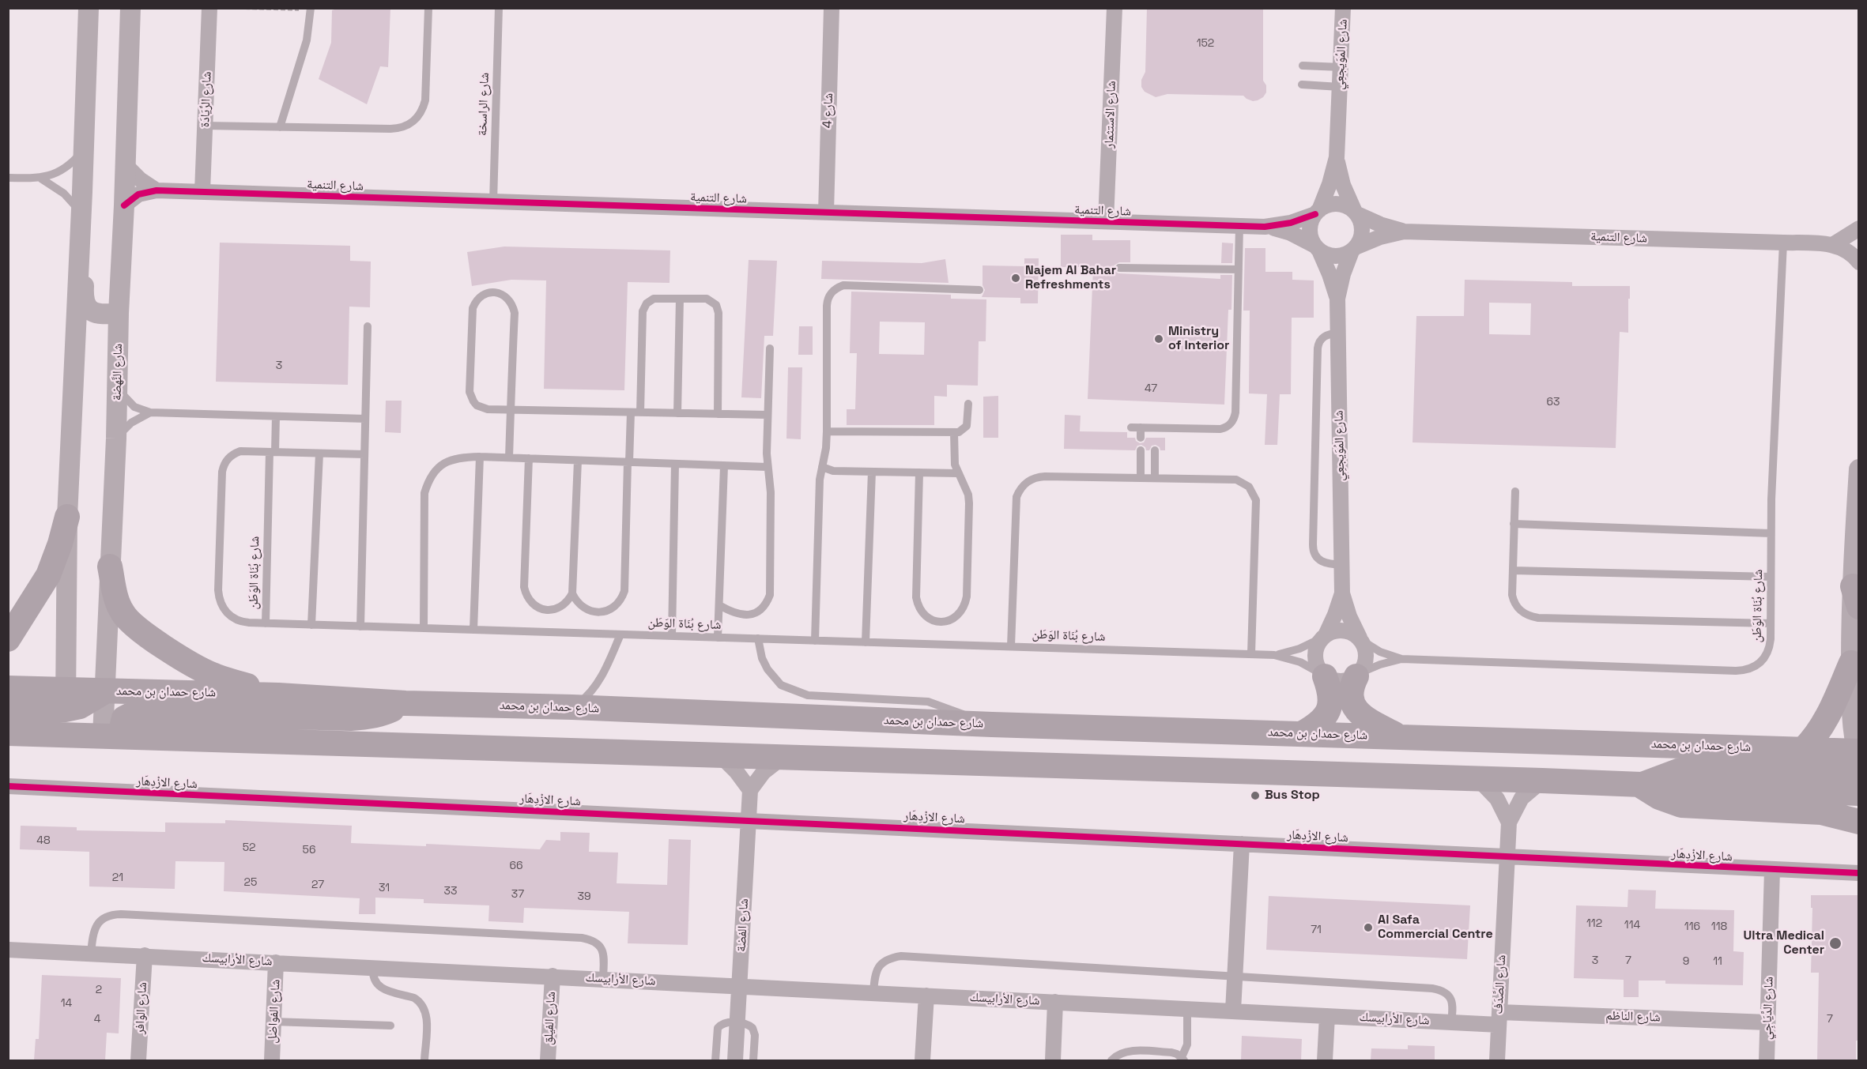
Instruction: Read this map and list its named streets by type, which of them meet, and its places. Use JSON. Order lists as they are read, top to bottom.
{
  "streets": {
    "main road": ["شارع حمدان بن محمد"],
    "street": [
      "شارع المُوَيجعِي",
      "شارع الرِّيَادَة",
      "شارع 4",
      "شارع الاستثمار",
      "شارع التنمية",
      "شارع النَّهضة",
      "شارع الازْدِهَار",
      "شارع الفضة",
      "شارع الأرابيسك",
      "شارع الصَّدَف",
      "شارع الوافر",
      "شارع الدَّيَاجِي",
      "شارع الفواضل",
      "شارع الناظم",
      "شارع الفيلق"
    ],
    "lane": ["شارع الراسخة", "شارع بُنَاة الوَطَن"]
  },
  "crossings": [
    ["شارع المُوَيجعِي", "شارع التنمية"],
    ["شارع المُوَيجعِي", "شارع بُنَاة الوَطَن"],
    ["شارع الرِّيَادَة", "شارع التنمية"],
    ["شارع الراسخة", "شارع التنمية"],
    ["شارع 4", "شارع التنمية"],
    ["شارع الاستثمار", "شارع التنمية"],
    ["شارع التنمية", "شارع النَّهضة"],
    ["شارع التنمية", "شارع بُنَاة الوَطَن"],
    ["شارع النَّهضة", "شارع حمدان بن محمد"],
    ["شارع الازْدِهَار", "شارع الفضة"],
    ["شارع الازْدِهَار", "شارع الصَّدَف"],
    ["شارع الازْدِهَار", "شارع الدَّيَاجِي"],
    ["شارع الفضة", "شارع الأرابيسك"],
    ["شارع الأرابيسك", "شارع الصَّدَف"],
    ["شارع الأرابيسك", "شارع الوافر"],
    ["شارع الأرابيسك", "شارع الفواضل"],
    ["شارع الأرابيسك", "شارع الناظم"],
    ["شارع الأرابيسك", "شارع الفيلق"],
    ["شارع الصَّدَف", "شارع الناظم"],
    ["شارع الدَّيَاجِي", "شارع الناظم"]
  ],
  "places": [
    "Najem Al Bahar Refreshments",
    "Ministry of Interior",
    "Bus Stop",
    "Al Safa Commercial Centre",
    "Ultra Medical Center"
  ],
  "house_numbers": [
    "152",
    "3",
    "47",
    "63",
    "48",
    "52",
    "56",
    "66",
    "21",
    "25",
    "27",
    "31",
    "33",
    "37",
    "39",
    "112",
    "114",
    "116",
    "118",
    "71",
    "3",
    "7",
    "9",
    "11",
    "2",
    "14",
    "4",
    "7"
  ]
}
